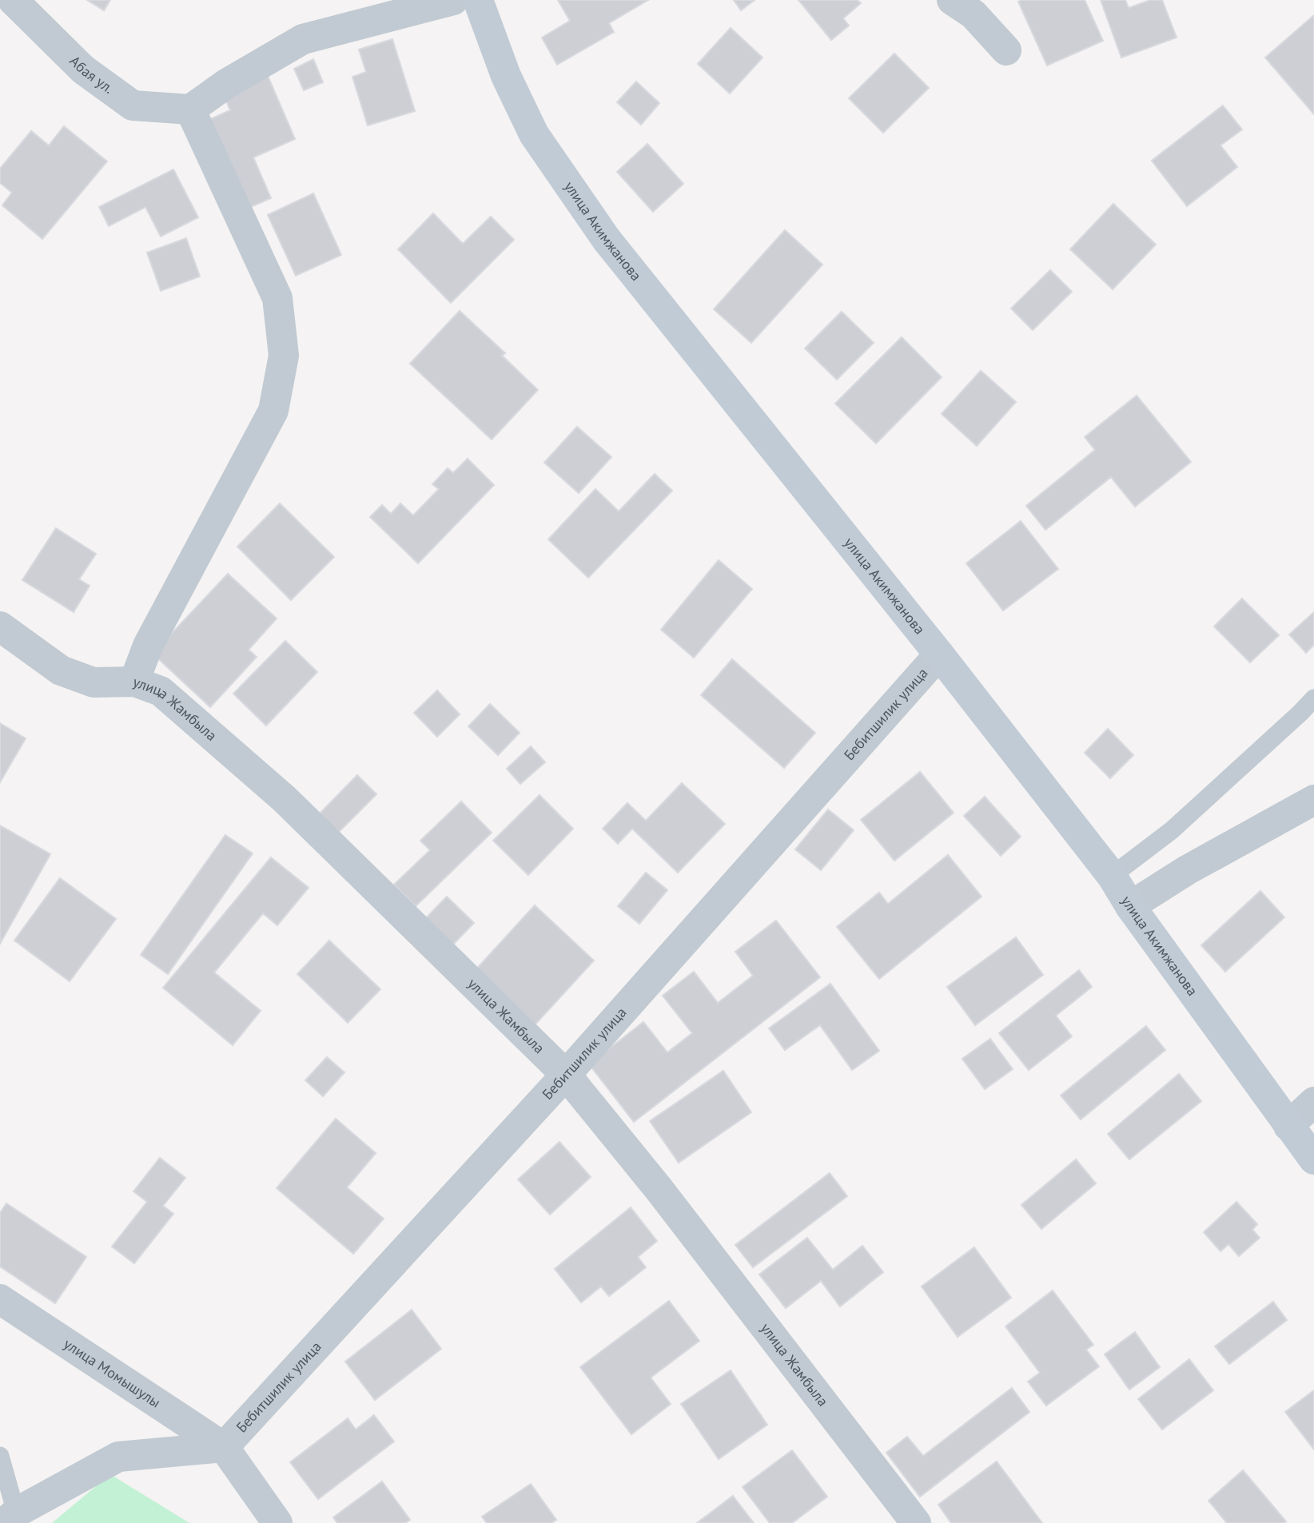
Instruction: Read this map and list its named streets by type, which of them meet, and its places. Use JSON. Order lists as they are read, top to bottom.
{
  "streets": {
    "street": [
      "Абая ул.",
      "улица Акимжанова",
      "улица Жамбыла",
      "Бебитшилик улица",
      "улица Момышулы"
    ]
  },
  "crossings": [
    ["улица Акимжанова", "Бебитшилик улица"],
    ["улица Жамбыла", "Бебитшилик улица"],
    ["Бебитшилик улица", "улица Момышулы"]
  ]
}
